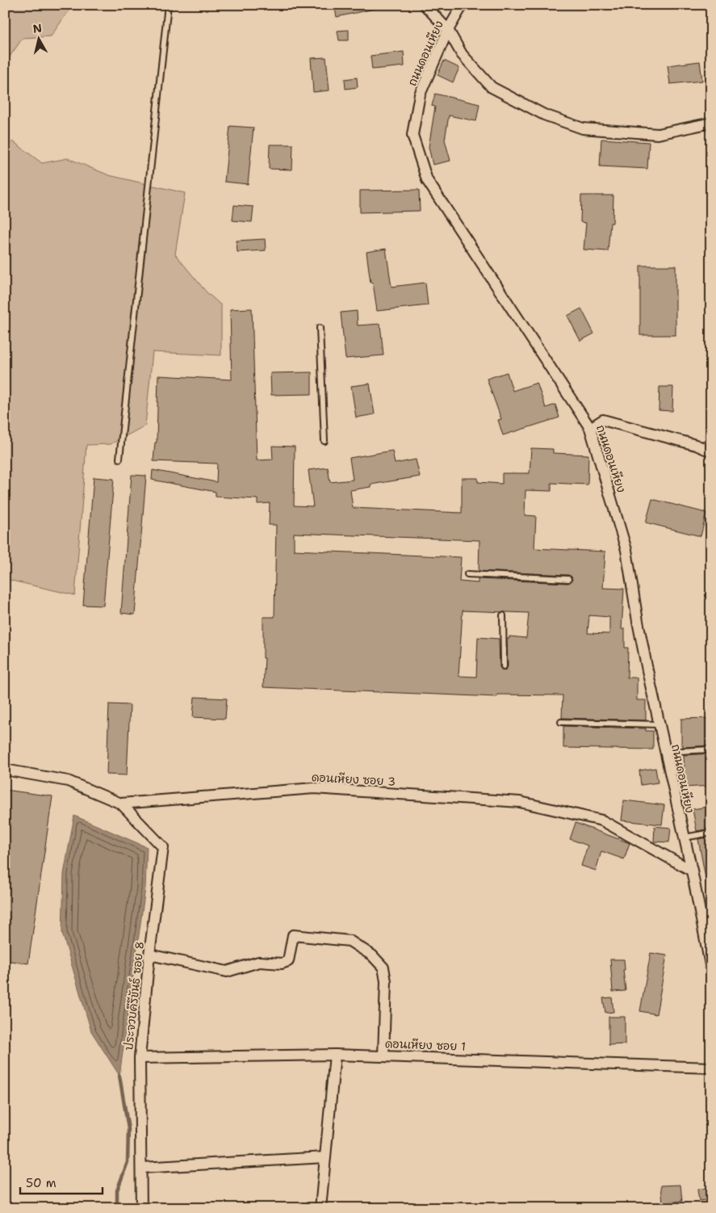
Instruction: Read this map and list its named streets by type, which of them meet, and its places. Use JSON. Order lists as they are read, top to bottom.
{
  "streets": {
    "street": [
      "ถนนดอนเหียง",
      "ดอนเหียง ซอย 3",
      "ประจวบคีรีขันธ์ ซอย 8",
      "ดอนเหียง ซอย 1"
    ]
  },
  "crossings": [
    ["ถนนดอนเหียง", "ดอนเหียง ซอย 3"],
    ["ดอนเหียง ซอย 3", "ประจวบคีรีขันธ์ ซอย 8"],
    ["ประจวบคีรีขันธ์ ซอย 8", "ดอนเหียง ซอย 1"]
  ],
  "scale_bar": "50 m",
  "north": "top"
}
